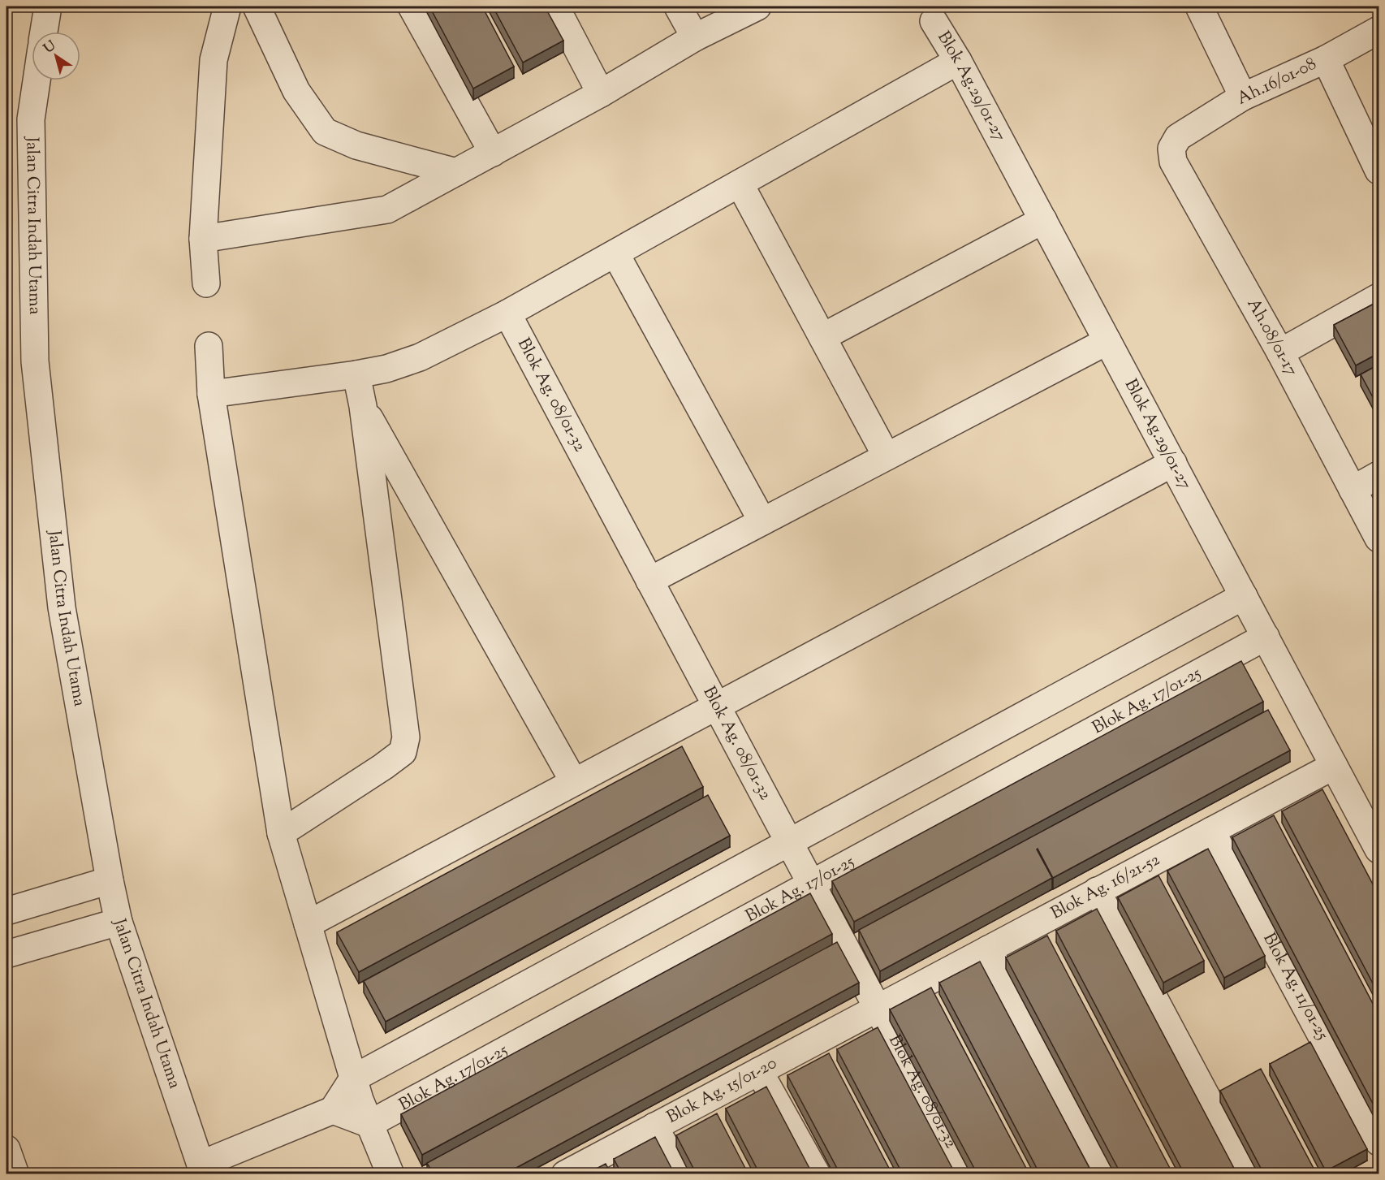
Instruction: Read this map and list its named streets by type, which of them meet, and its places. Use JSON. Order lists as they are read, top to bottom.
{
  "streets": {
    "street": [
      "Ah.16/01-08",
      "Blok Ag.29/01-27",
      "Jalan Citra Indah Utama",
      "Ah.08/01-17",
      "Blok Ag. 08/01-32",
      "Blok Ag. 17/01-25",
      "Blok Ag. 16/21-52",
      "Blok Ag. 11/01-25",
      "Blok Ag. 15/01-20"
    ]
  },
  "crossings": [
    ["Ah.16/01-08", "Ah.08/01-17"],
    ["Blok Ag.29/01-27", "Blok Ag. 17/01-25"],
    ["Blok Ag.29/01-27", "Blok Ag. 16/21-52"],
    ["Blok Ag. 08/01-32", "Blok Ag. 17/01-25"],
    ["Blok Ag. 08/01-32", "Blok Ag. 16/21-52"],
    ["Blok Ag. 08/01-32", "Blok Ag. 15/01-20"],
    ["Blok Ag. 16/21-52", "Blok Ag. 11/01-25"],
    ["Blok Ag. 16/21-52", "Blok Ag. 15/01-20"]
  ],
  "north": "top left"
}
